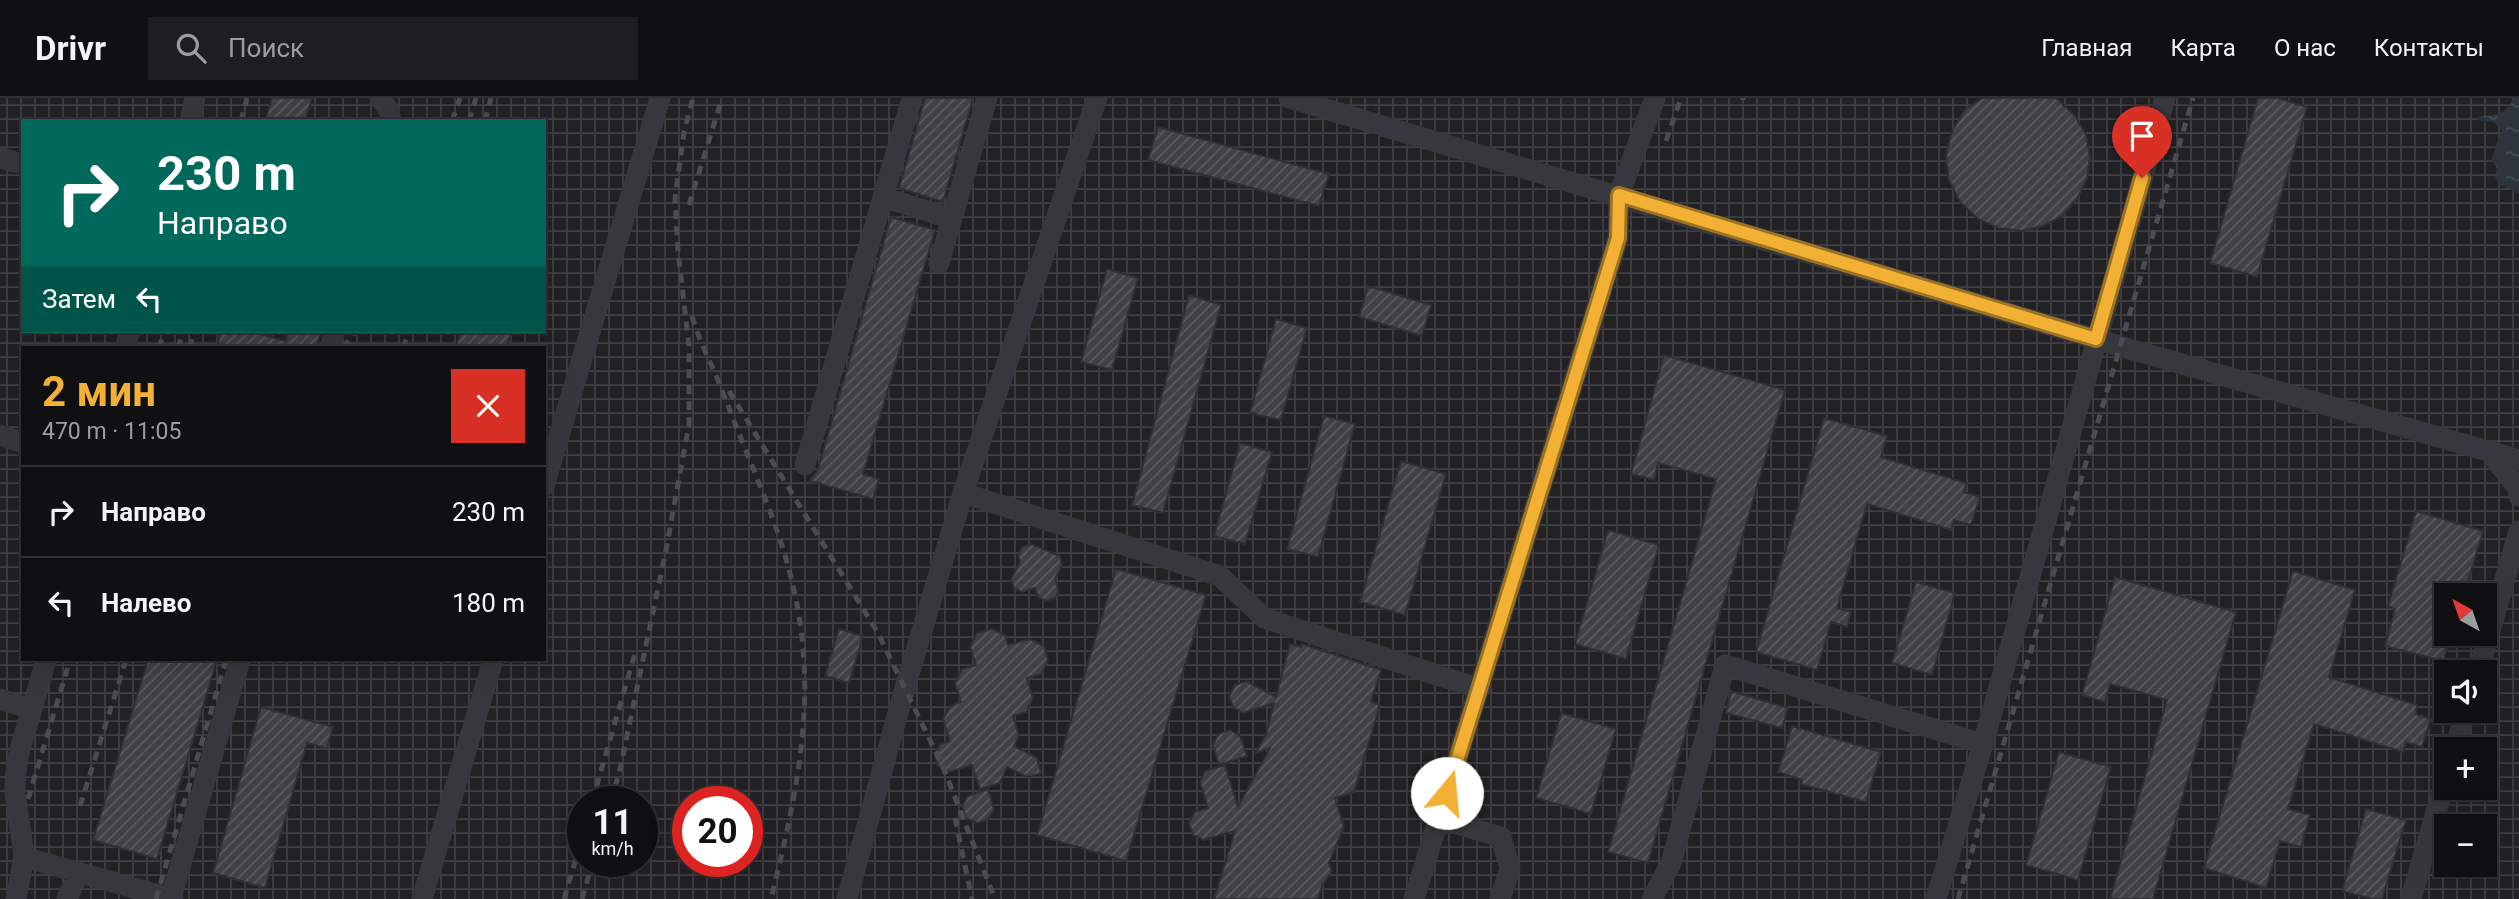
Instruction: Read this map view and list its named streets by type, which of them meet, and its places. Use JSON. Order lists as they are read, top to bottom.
{
  "north": "top left",
  "page": {
    "header": "Drivr",
    "search": "Поиск",
    "nav": [
      "Главная",
      "Карта",
      "О нас",
      "Контакты"
    ],
    "turn": ["230 m", "Направо"],
    "then": "Затем",
    "heading": ["2 мин", "470 m · 11:05"],
    "list": [
      {
        "name": "Направо",
        "value": "230 m"
      },
      {
        "name": "Налево",
        "value": "180 m"
      }
    ],
    "map_buttons": ["+", "−"],
    "speed": "11 km/h",
    "limit": "20"
  }
}
